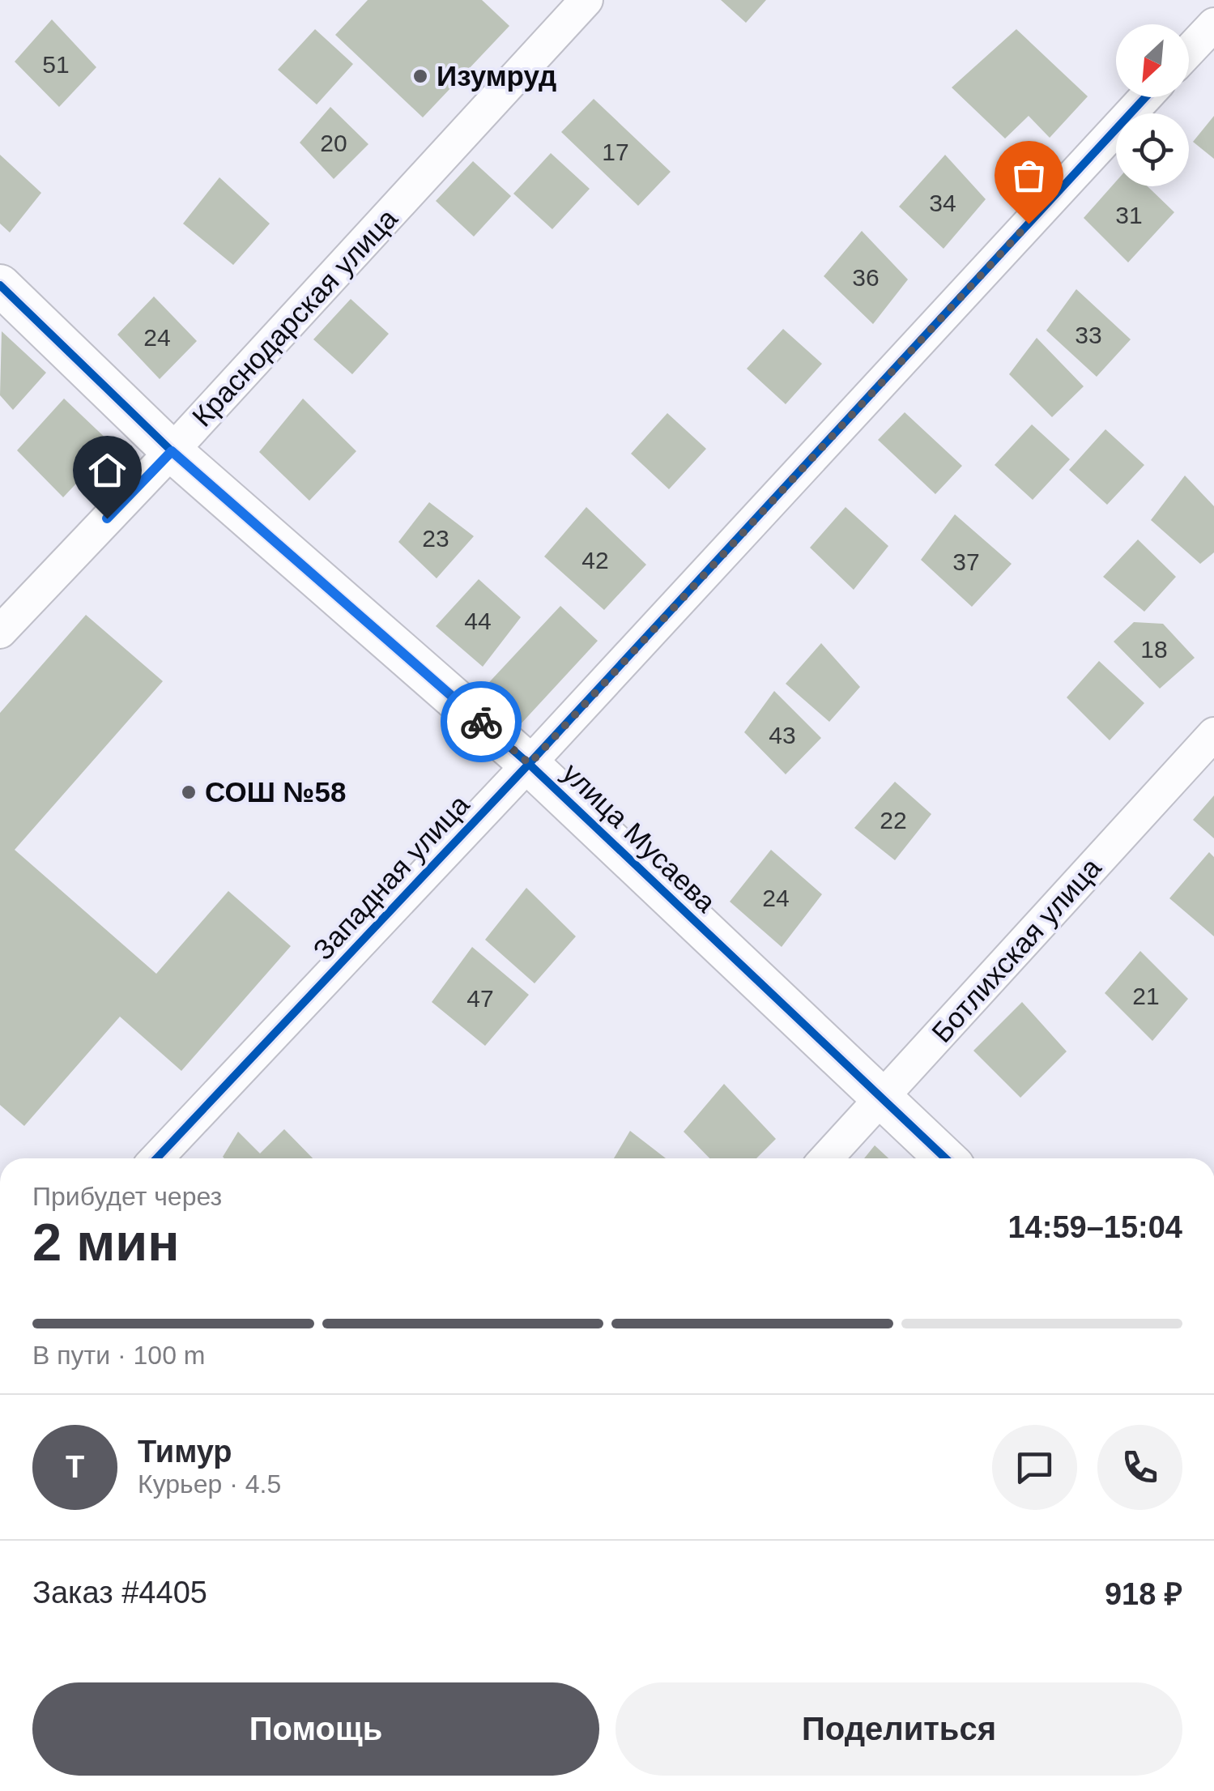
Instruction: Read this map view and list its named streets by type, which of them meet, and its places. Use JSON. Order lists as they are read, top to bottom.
{
  "streets": {
    "street": [
      "Краснодарская улица",
      "улица Мусаева",
      "Западная улица",
      "Ботлихская улица"
    ]
  },
  "crossings": [
    ["Краснодарская улица", "улица Мусаева"],
    ["улица Мусаева", "Западная улица"],
    ["улица Мусаева", "Ботлихская улица"]
  ],
  "places": ["Изумруд", "СОШ №58"],
  "house_numbers": [
    "51",
    "20",
    "17",
    "34",
    "31",
    "36",
    "33",
    "24",
    "23",
    "42",
    "37",
    "44",
    "18",
    "43",
    "22",
    "24",
    "21",
    "47"
  ],
  "north": "bottom left",
  "page": {
    "heading": ["2 мин", "Прибудет через", "14:59–15:04"],
    "panel": [
      "Тимур",
      "Курьер · 4.5",
      "Заказ #4405",
      "918 ₽"
    ],
    "bar": "В пути · 100 m",
    "round": "Т",
    "buttons": ["Помощь", "Поделиться"]
  }
}
